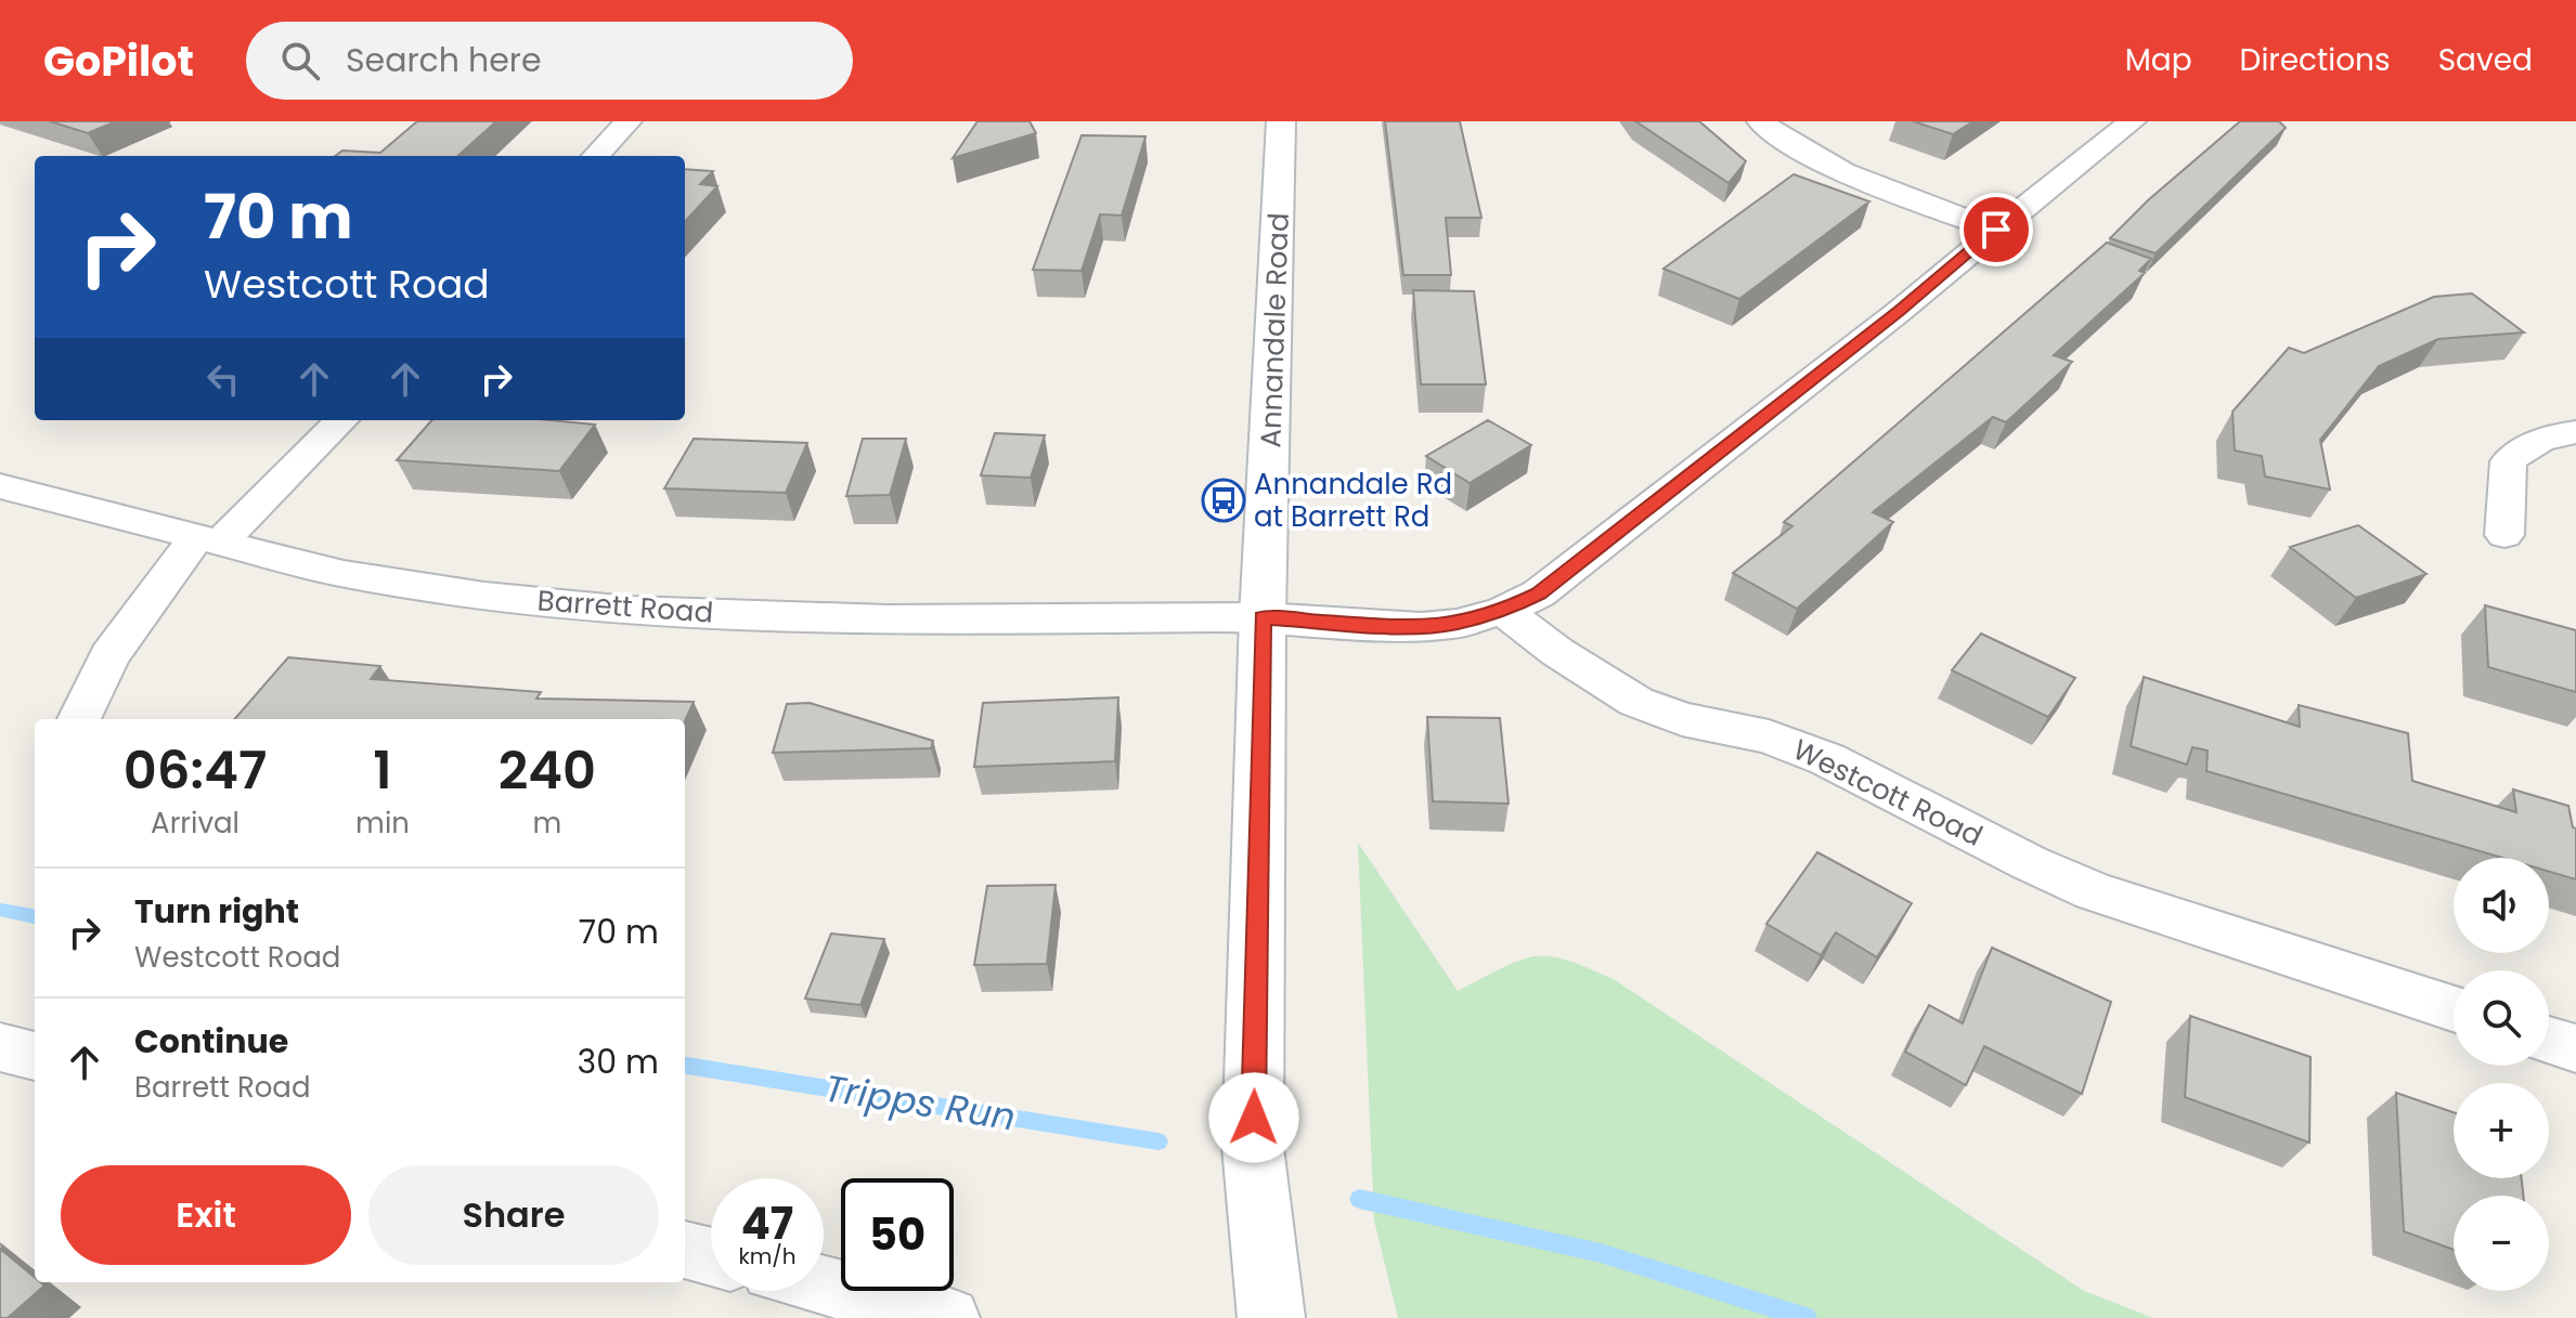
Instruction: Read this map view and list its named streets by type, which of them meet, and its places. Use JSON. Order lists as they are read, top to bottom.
{
  "streets": {
    "main road": ["Annandale Road"],
    "street": ["Barrett Road", "Westcott Road"]
  },
  "crossings": [
    ["Annandale Road", "Barrett Road"]
  ],
  "water": ["Tripps Run"],
  "places": {
    "bus stop": ["Annandale Rd at Barrett Rd"]
  },
  "page": {
    "header": "GoPilot",
    "search": "Search here",
    "nav": ["Map", "Directions", "Saved"],
    "turn": ["70 m", "Westcott Road"],
    "eta": [
      "06:47",
      "Arrival",
      "1",
      "min",
      "240",
      "m"
    ],
    "map_buttons": ["+", "−"],
    "list": [
      {
        "name": "Turn right",
        "note": "Westcott Road",
        "value": "70 m"
      },
      {
        "name": "Continue",
        "note": "Barrett Road",
        "value": "30 m"
      }
    ],
    "buttons": ["Exit", "Share"],
    "speed": "47 km/h",
    "limit": "50"
  }
}
